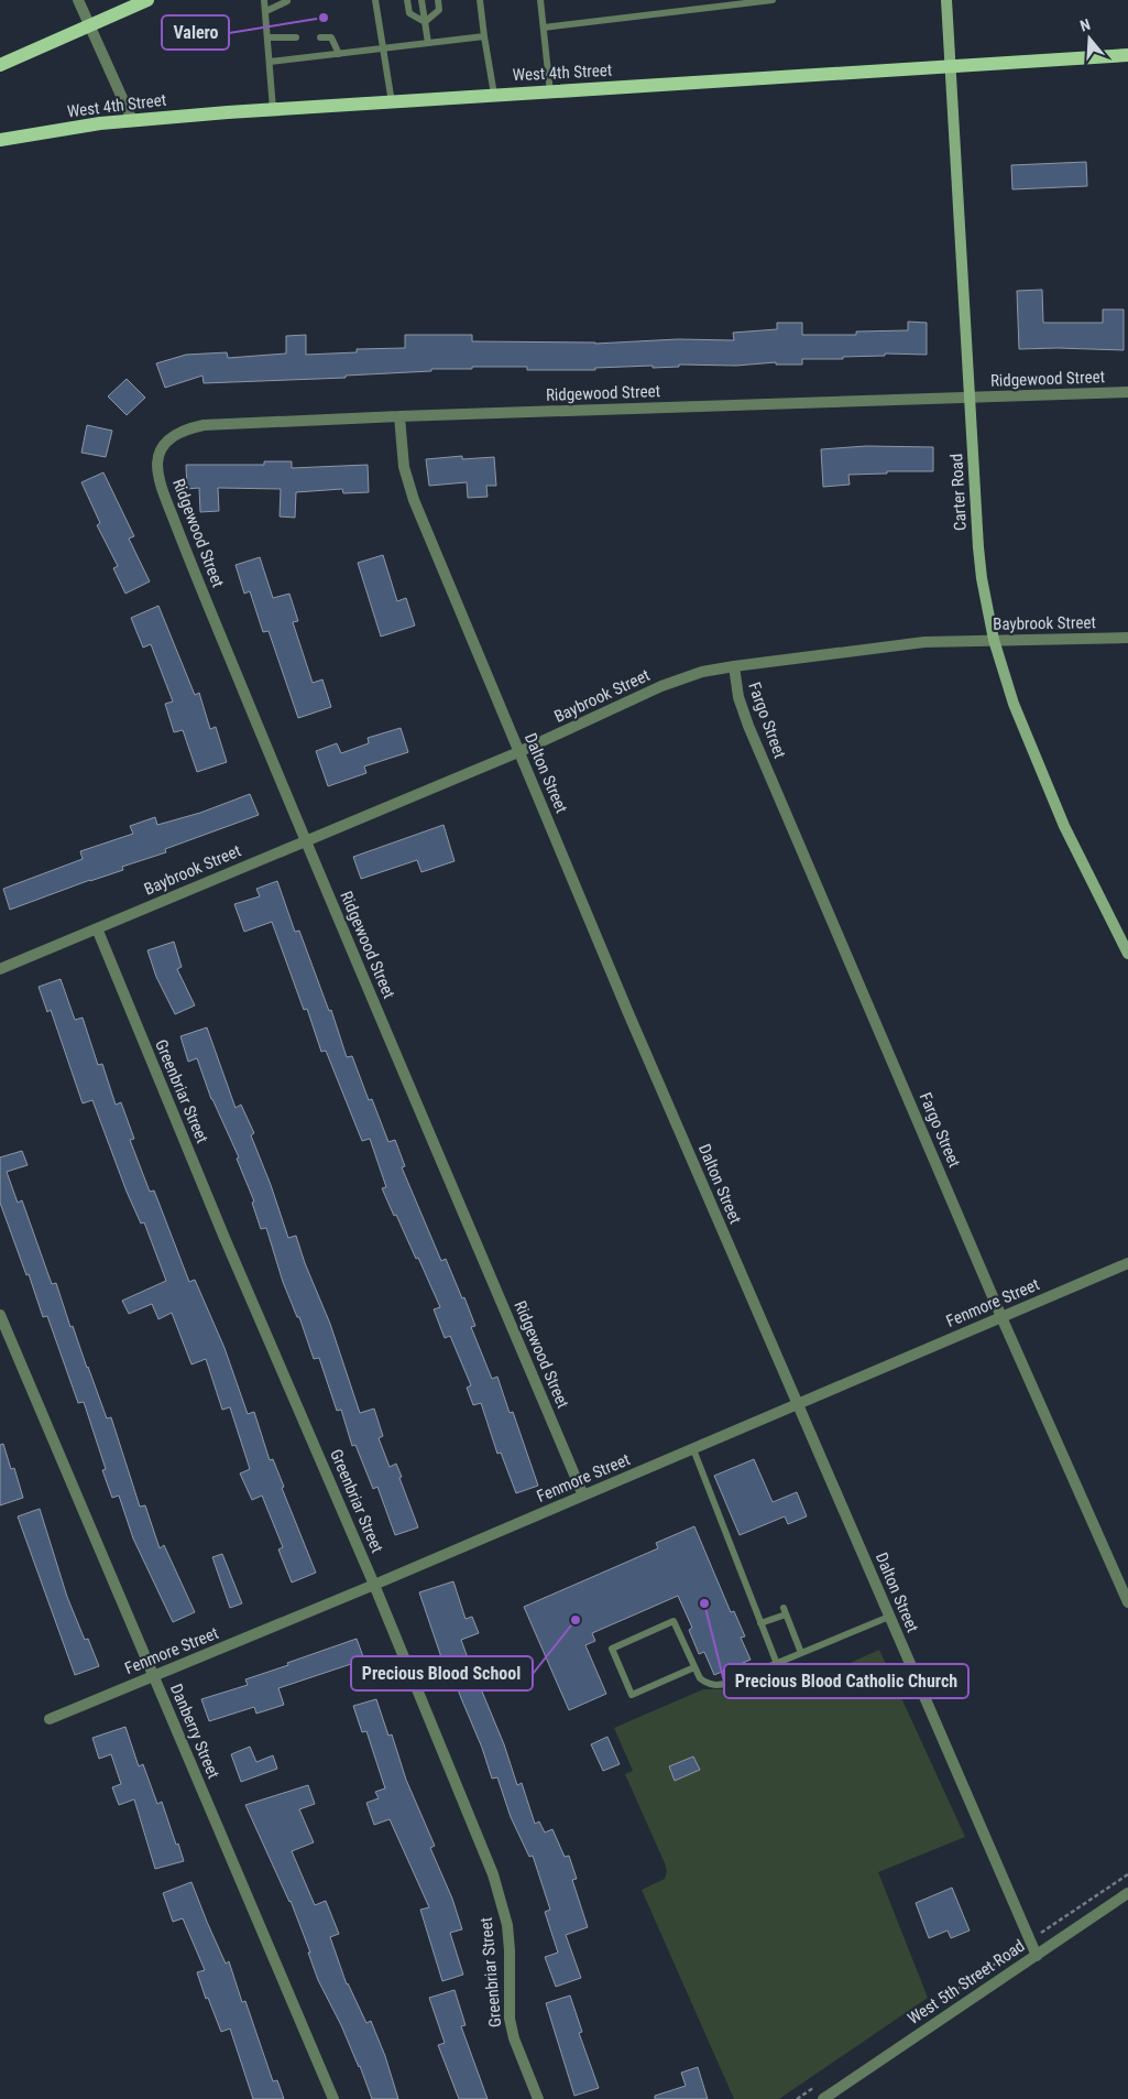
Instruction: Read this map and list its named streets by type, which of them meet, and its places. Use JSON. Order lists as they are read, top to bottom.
{
  "streets": {
    "main road": ["West 4th Street", "Carter Road"],
    "street": [
      "Ridgewood Street",
      "Baybrook Street",
      "Fargo Street",
      "Dalton Street",
      "Greenbriar Street",
      "Fenmore Street",
      "Danberry Street",
      "West 5th Street Road"
    ]
  },
  "crossings": [
    ["West 4th Street", "Carter Road"],
    ["Ridgewood Street", "Carter Road"],
    ["Ridgewood Street", "Baybrook Street"],
    ["Ridgewood Street", "Dalton Street"],
    ["Ridgewood Street", "Fenmore Street"],
    ["Carter Road", "Baybrook Street"],
    ["Baybrook Street", "Fargo Street"],
    ["Baybrook Street", "Dalton Street"],
    ["Baybrook Street", "Greenbriar Street"],
    ["Fargo Street", "Fenmore Street"],
    ["Dalton Street", "Fenmore Street"],
    ["Dalton Street", "West 5th Street Road"],
    ["Greenbriar Street", "Fenmore Street"],
    ["Fenmore Street", "Danberry Street"]
  ],
  "places": ["Valero", "Precious Blood Catholic Church", "Precious Blood School"],
  "north": "top"
}
